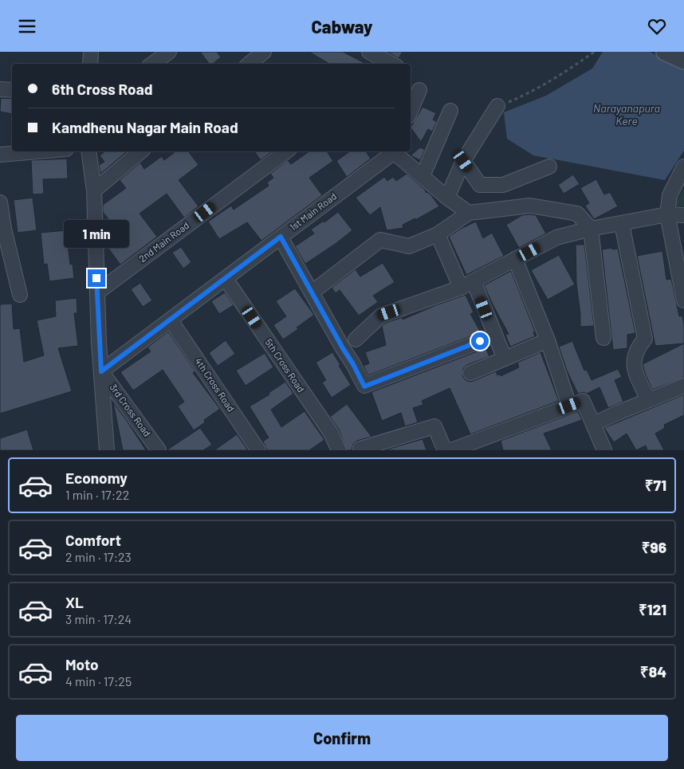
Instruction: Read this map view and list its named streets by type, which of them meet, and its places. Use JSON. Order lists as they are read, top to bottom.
{
  "streets": {
    "street": [
      "1st Main Road",
      "2nd Main Road",
      "5th Cross Road",
      "4th Cross Road",
      "3rd Cross Road"
    ]
  },
  "crossings": [
    ["1st Main Road", "5th Cross Road"],
    ["1st Main Road", "4th Cross Road"],
    ["1st Main Road", "3rd Cross Road"]
  ],
  "water": ["Narayanapura Kere"],
  "page": {
    "header": "Cabway",
    "banner": ["6th Cross Road", "Kamdhenu Nagar Main Road"],
    "bubble": "1 min",
    "list": [
      {
        "name": "Economy",
        "note": "1 min · 17:22",
        "value": "₹71"
      },
      {
        "name": "Comfort",
        "note": "2 min · 17:23",
        "value": "₹96"
      },
      {
        "name": "XL",
        "note": "3 min · 17:24",
        "value": "₹121"
      },
      {
        "name": "Moto",
        "note": "4 min · 17:25",
        "value": "₹84"
      }
    ],
    "buttons": "Confirm"
  }
}
